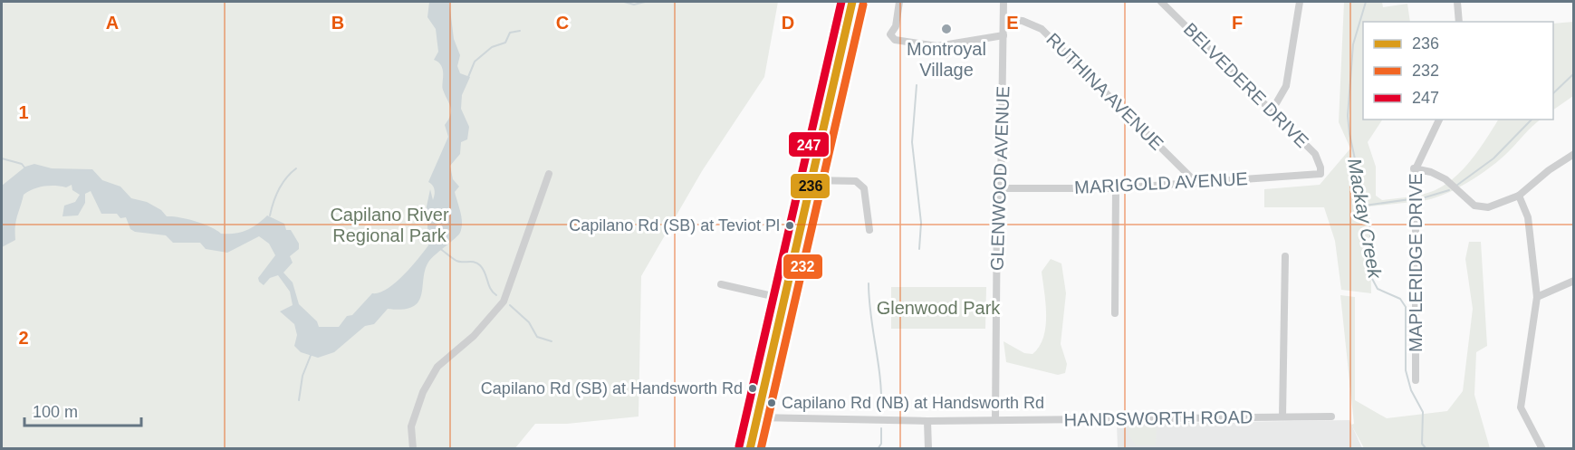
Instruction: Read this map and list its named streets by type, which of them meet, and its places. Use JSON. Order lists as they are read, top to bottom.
{
  "streets": {
    "street": [
      "BELVEDERE DRIVE",
      "RUTHINA AVENUE",
      "GLENWOOD AVENUE",
      "MARIGOLD AVENUE",
      "MAPLERIDGE DRIVE",
      "HANDSWORTH ROAD"
    ]
  },
  "crossings": [
    ["BELVEDERE DRIVE", "MARIGOLD AVENUE"],
    ["RUTHINA AVENUE", "GLENWOOD AVENUE"],
    ["RUTHINA AVENUE", "MARIGOLD AVENUE"],
    ["GLENWOOD AVENUE", "MARIGOLD AVENUE"],
    ["GLENWOOD AVENUE", "HANDSWORTH ROAD"]
  ],
  "water": ["Mackay Creek"],
  "parks": ["Capilano River Regional Park", "Glenwood Park"],
  "places": [
    "Montroyal Village",
    "Capilano Rd (SB) at Teviot Pl",
    "Capilano Rd (SB) at Handsworth Rd",
    "Capilano Rd (NB) at Handsworth Rd"
  ],
  "lines": ["transit line 236", "transit line 247", "transit line 232"],
  "legend": ["236", "232", "247"],
  "scale_bar": "100 m",
  "grid": {
    "columns": [
      "A",
      "B",
      "C",
      "D",
      "E",
      "F"
    ],
    "rows": ["1", "2"]
  }
}
